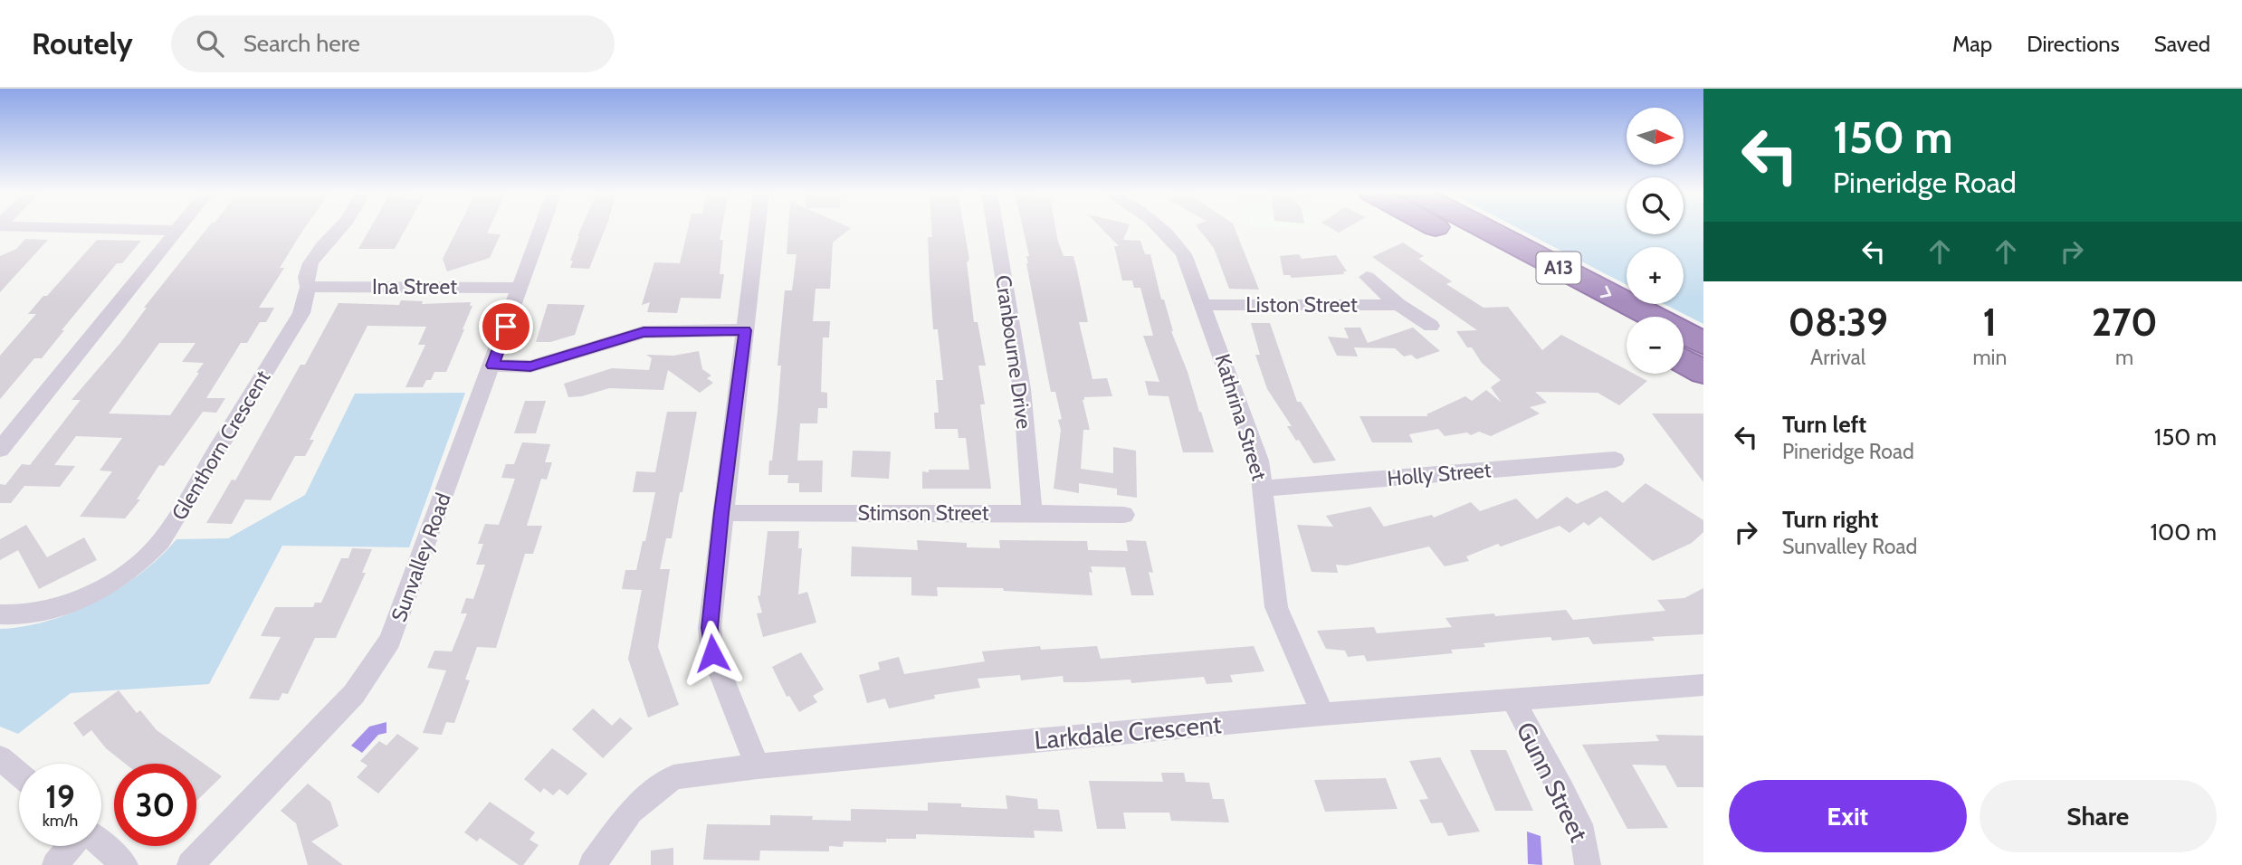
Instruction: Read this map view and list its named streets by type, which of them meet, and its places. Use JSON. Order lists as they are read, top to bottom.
{
  "streets": {
    "highway": ["A13"],
    "street": [
      "Ina Street",
      "Liston Street",
      "Cranbourne Drive",
      "Kathrina Street",
      "Glenthorn Crescent",
      "Holly Street",
      "Stimson Street",
      "Sunvalley Road",
      "Larkdale Crescent",
      "Gunn Street"
    ]
  },
  "crossings": [
    ["Ina Street", "Glenthorn Crescent"],
    ["Ina Street", "Sunvalley Road"],
    ["Liston Street", "Kathrina Street"],
    ["Cranbourne Drive", "Stimson Street"],
    ["Kathrina Street", "Holly Street"],
    ["Kathrina Street", "Larkdale Crescent"],
    ["Larkdale Crescent", "Gunn Street"]
  ],
  "north": "right",
  "page": {
    "header": "Routely",
    "search": "Search here",
    "nav": ["Map", "Directions", "Saved"],
    "turn": ["150 m", "Pineridge Road"],
    "map_buttons": ["+", "−"],
    "eta": [
      "08:39",
      "Arrival",
      "1",
      "min",
      "270",
      "m"
    ],
    "list": [
      {
        "name": "Turn left",
        "note": "Pineridge Road",
        "value": "150 m"
      },
      {
        "name": "Turn right",
        "note": "Sunvalley Road",
        "value": "100 m"
      }
    ],
    "speed": "19 km/h",
    "limit": "30",
    "buttons": ["Exit", "Share"]
  }
}
